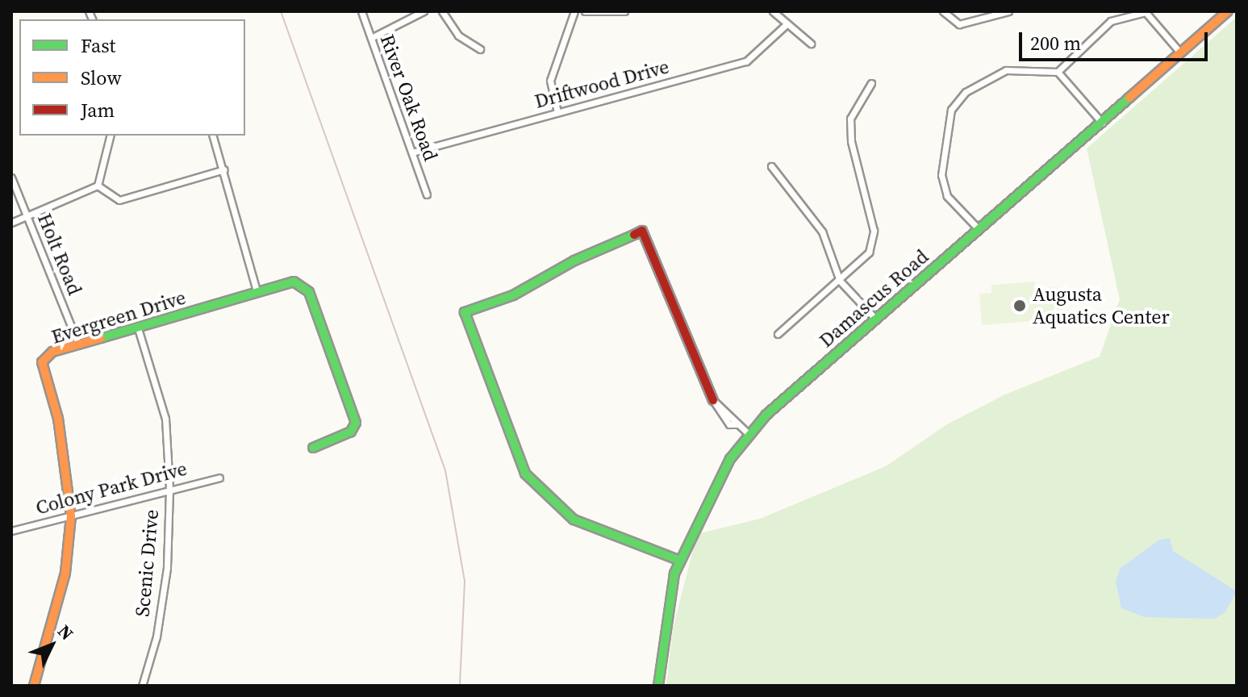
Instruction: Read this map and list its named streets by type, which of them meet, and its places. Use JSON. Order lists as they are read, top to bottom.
{
  "streets": {
    "street": [
      "Driftwood Drive",
      "River Oak Road",
      "Holt Road",
      "Damascus Road",
      "Evergreen Drive",
      "Colony Park Drive",
      "Scenic Drive"
    ]
  },
  "crossings": [
    ["Driftwood Drive", "River Oak Road"],
    ["Holt Road", "Evergreen Drive"],
    ["Evergreen Drive", "Colony Park Drive"],
    ["Evergreen Drive", "Scenic Drive"],
    ["Colony Park Drive", "Scenic Drive"]
  ],
  "places": ["Augusta Aquatics Center"],
  "legend": ["Fast", "Slow", "Jam"],
  "scale_bar": "200 m",
  "north": "top right"
}
